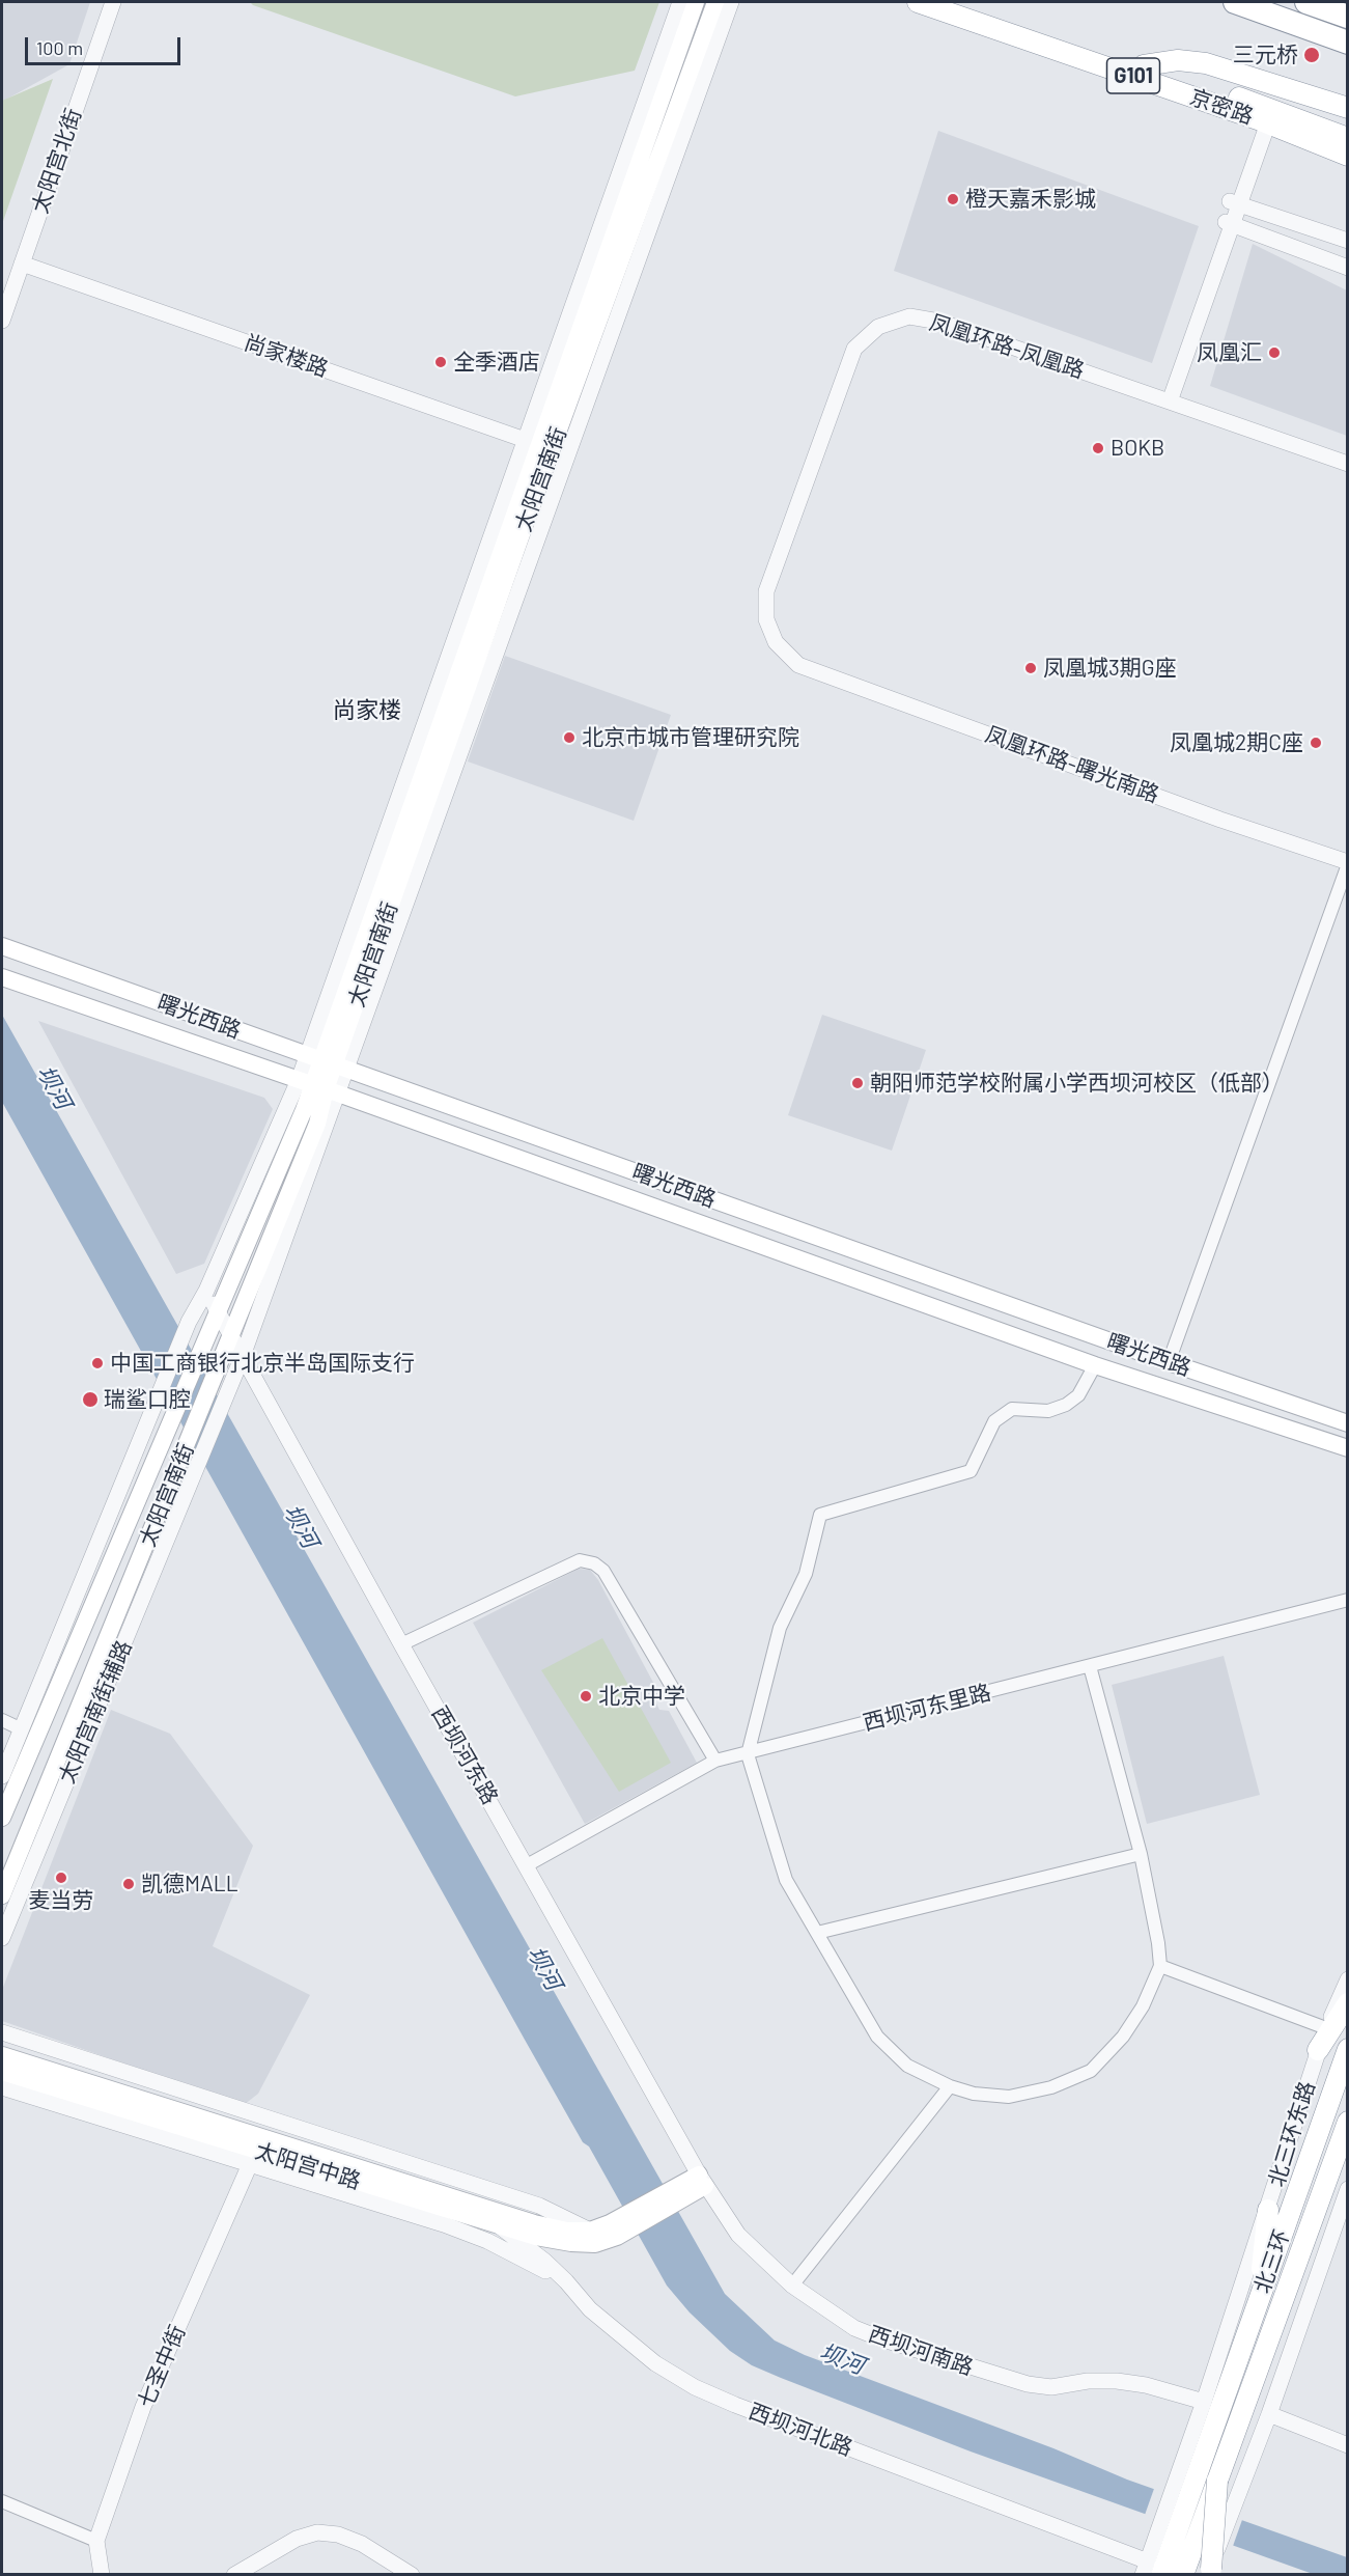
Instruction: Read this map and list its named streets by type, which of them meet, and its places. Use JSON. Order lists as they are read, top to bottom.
{
  "streets": {
    "highway": ["G101", "京密路", "北三环"],
    "main road": ["太阳宫南街", "曙光西路", "太阳宫中路"],
    "street": [
      "太阳宫北街",
      "凤凰环路-凤凰路",
      "尚家楼路",
      "凤凰环路-曙光南路",
      "西坝河东里路",
      "太阳宫南街辅路",
      "西坝河东路",
      "北三环东路",
      "西坝河南路",
      "七圣中街",
      "西坝河北路"
    ]
  },
  "crossings": [
    ["太阳宫北街", "尚家楼路"],
    ["凤凰环路-凤凰路", "凤凰环路-曙光南路"],
    ["尚家楼路", "太阳宫南街"],
    ["太阳宫南街", "曙光西路"],
    ["太阳宫南街", "太阳宫南街辅路"],
    ["太阳宫南街", "西坝河东路"],
    ["西坝河东里路", "西坝河东路"],
    ["西坝河东路", "西坝河南路"],
    ["北三环东路", "北三环"],
    ["北三环东路", "西坝河南路"],
    ["太阳宫中路", "七圣中街"],
    ["太阳宫中路", "西坝河北路"],
    ["北三环", "西坝河北路"]
  ],
  "districts": ["尚家楼"],
  "water": ["坝河"],
  "places": [
    "三元桥",
    "橙天嘉禾影城",
    "凤凰汇",
    "全季酒店",
    "BOKB",
    "凤凰城3期G座",
    "北京市城市管理研究院",
    "凤凰城2期C座",
    "朝阳师范学校附属小学西坝河校区（低部）",
    "中国工商银行北京半岛国际支行",
    "瑞鲨口腔",
    "北京中学",
    "麦当劳",
    "凯德MALL"
  ],
  "scale_bar": "100 m"
}
